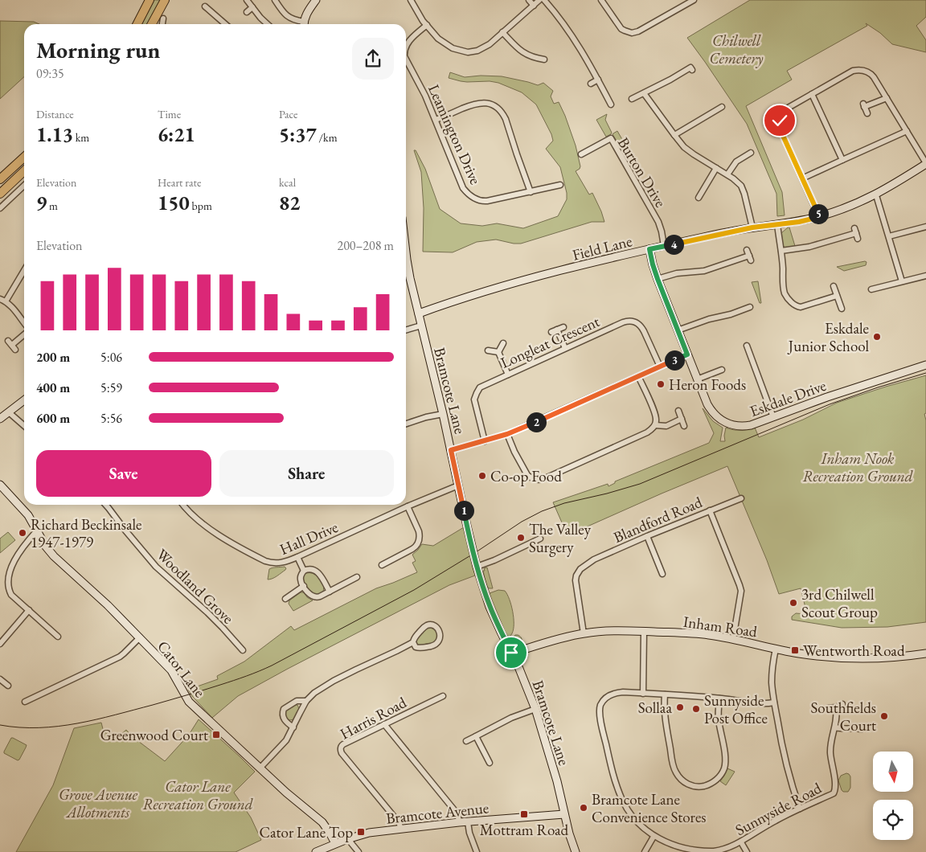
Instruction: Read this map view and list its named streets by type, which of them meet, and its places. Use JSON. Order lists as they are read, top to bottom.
{
  "streets": {
    "street": [
      "Leamington Drive",
      "Burton Drive",
      "Field Lane",
      "Longleat Crescent",
      "Bramcote Lane",
      "Eskdale Drive",
      "Blandford Road",
      "Hall Drive",
      "Woodland Grove",
      "Inham Road",
      "Cator Lane",
      "Harris Road",
      "Sunnyside Road",
      "Bramcote Avenue"
    ]
  },
  "crossings": [
    ["Burton Drive", "Field Lane"],
    ["Field Lane", "Bramcote Lane"],
    ["Field Lane", "Eskdale Drive"],
    ["Bramcote Lane", "Hall Drive"],
    ["Bramcote Lane", "Inham Road"],
    ["Bramcote Lane", "Bramcote Avenue"],
    ["Blandford Road", "Inham Road"],
    ["Cator Lane", "Bramcote Avenue"],
    ["Harris Road", "Bramcote Avenue"]
  ],
  "parks": [
    "Chilwell Cemetery",
    "Inham Nook Recreation Ground",
    "Cator Lane Recreation Ground",
    "Grove Avenue Allotments"
  ],
  "places": {
    "other": [
      "Eskdale Junior School",
      "Heron Foods",
      "Co-op Food",
      "Richard Beckinsale 1947-1979",
      "The Valley Surgery",
      "3rd Chilwell Scout Group",
      "Sollaa",
      "Sunnyside Post Office",
      "Southfields Court",
      "Bramcote Lane Convenience Stores"
    ],
    "transit": [
      "Wentworth Road",
      "Greenwood Court",
      "Mottram Road",
      "Cator Lane Top"
    ]
  },
  "north": "bottom",
  "page": {
    "heading": ["Morning run", "09:35"],
    "stats": [
      ["Distance", "1.13 km"],
      ["Time", "6:21"],
      ["Pace", "5:37 /km"],
      ["Elevation", "9 m"],
      ["Heart rate", "150 bpm"],
      ["kcal", "82"]
    ],
    "pins": [
      "5",
      "4",
      "3",
      "2",
      "1"
    ],
    "chart": ["Elevation", "200–208 m"],
    "list": [
      {
        "name": "200 m",
        "note": "5:06"
      },
      {
        "name": "400 m",
        "note": "5:59"
      },
      {
        "name": "600 m",
        "note": "5:56"
      }
    ],
    "buttons": ["Save", "Share"]
  }
}
